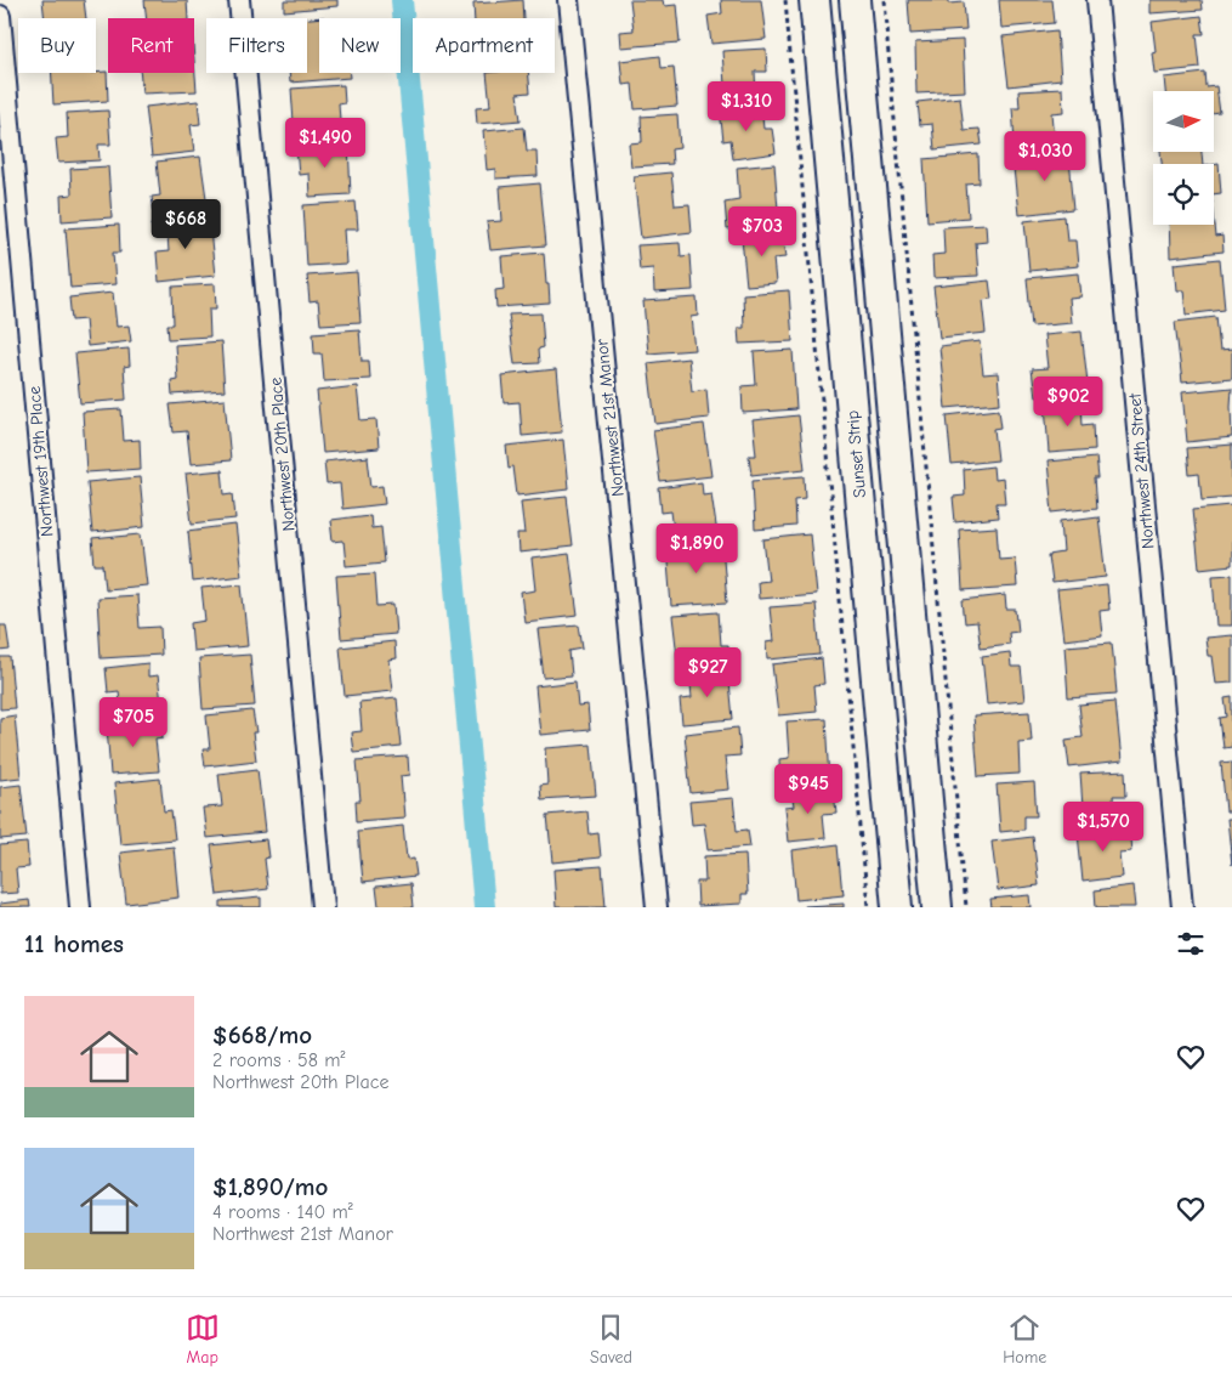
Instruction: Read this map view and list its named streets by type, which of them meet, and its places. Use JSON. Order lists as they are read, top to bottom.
{
  "streets": {
    "street": [
      "Northwest 21st Manor",
      "Northwest 20th Place",
      "Sunset Strip",
      "Northwest 19th Place",
      "Northwest 24th Street"
    ]
  },
  "north": "right",
  "page": {
    "chip": [
      "Buy",
      "Rent",
      "Filters",
      "New",
      "Apartment"
    ],
    "price": [
      "$1,310",
      "$1,490",
      "$1,030",
      "$668",
      "$703",
      "$902",
      "$1,890",
      "$927",
      "$705",
      "$945",
      "$1,570"
    ],
    "heading": "11 homes",
    "list": [
      {
        "name": "$668/mo",
        "note": "2 rooms · 58 m² · Northwest 20th Place"
      },
      {
        "name": "$1,890/mo",
        "note": "4 rooms · 140 m² · Northwest 21st Manor"
      }
    ],
    "tabs": ["Map", "Saved", "Home"]
  }
}
